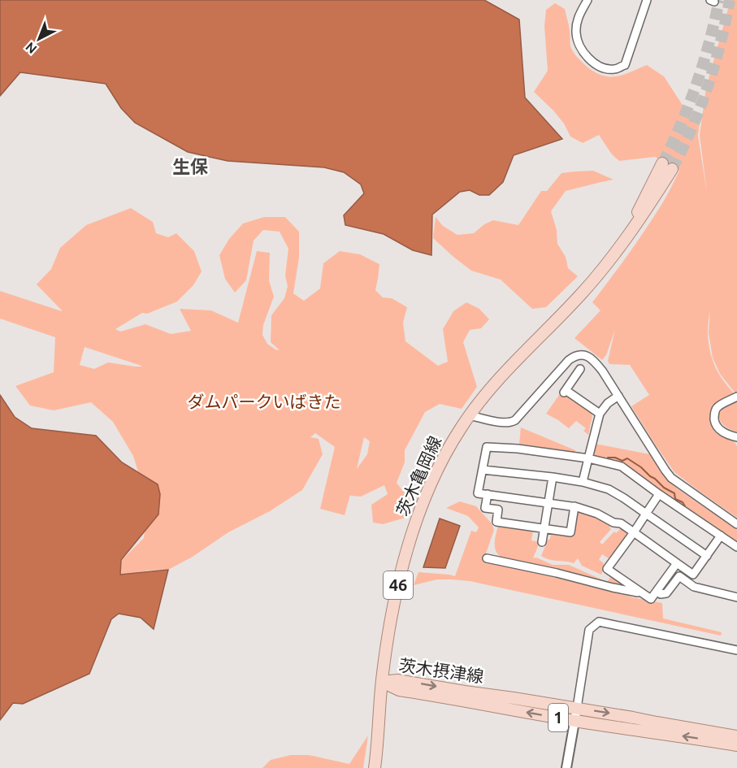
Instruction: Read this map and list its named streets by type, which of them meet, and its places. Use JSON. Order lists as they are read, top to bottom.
{
  "streets": {
    "main road": [
      "茨木亀岡線",
      "46",
      "茨木摂津線",
      "1"
    ]
  },
  "crossings": [
    ["茨木亀岡線", "茨木摂津線"]
  ],
  "districts": ["生保"],
  "parks": ["ダムパークいばきた"],
  "north": "bottom left"
}
